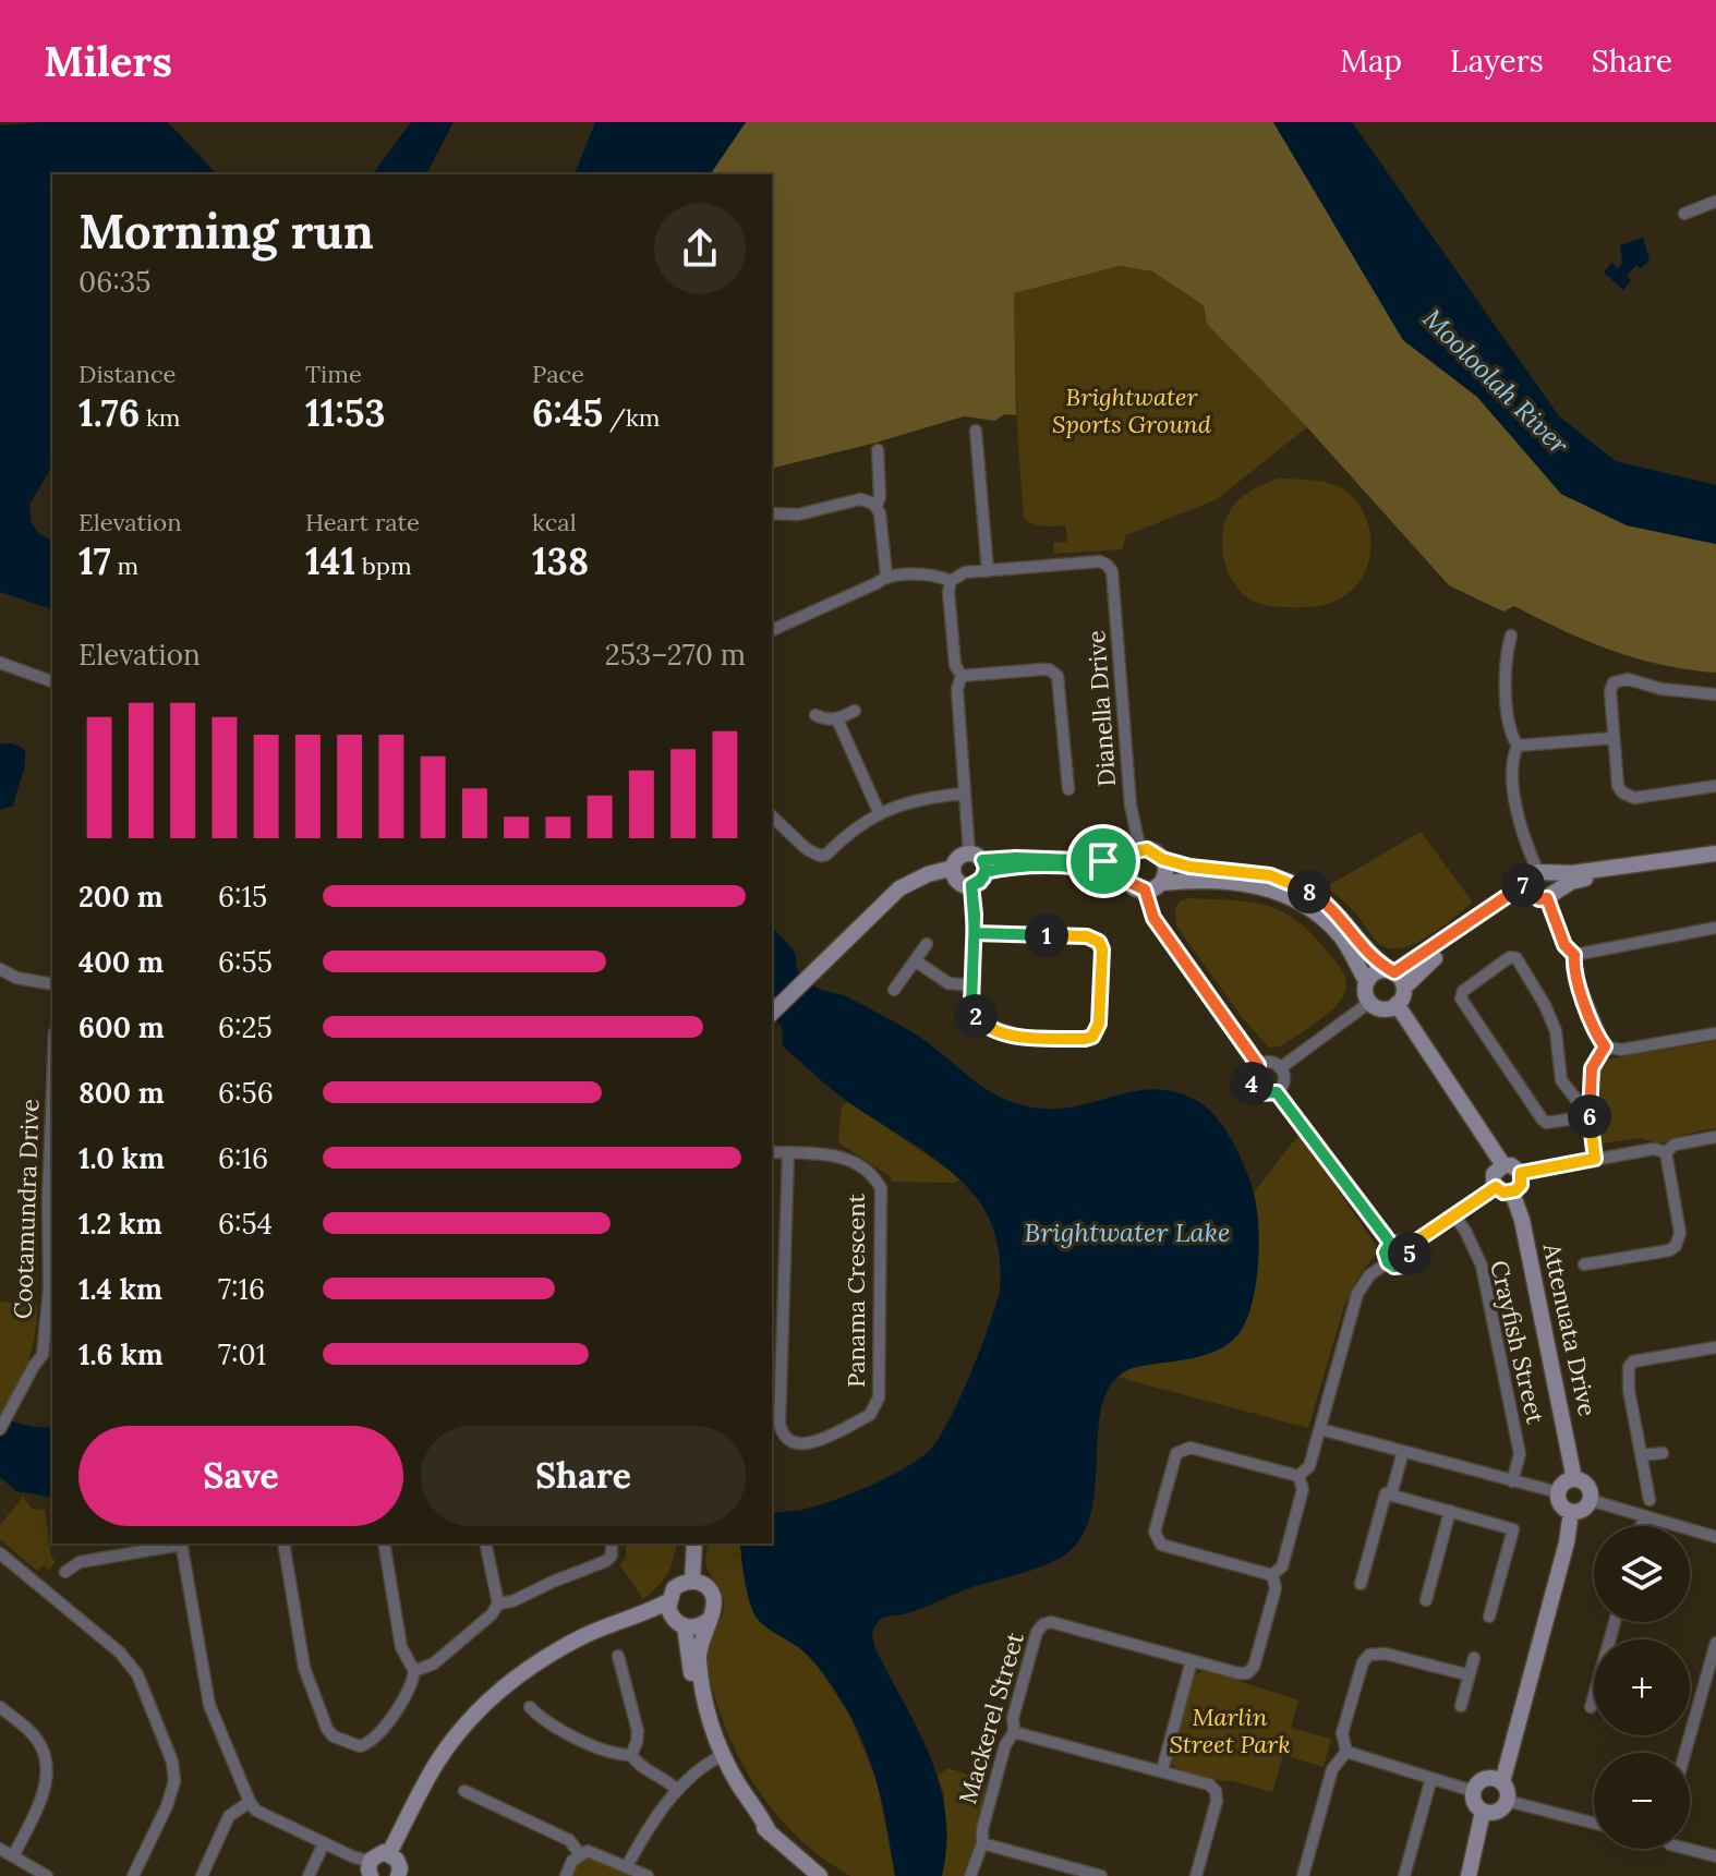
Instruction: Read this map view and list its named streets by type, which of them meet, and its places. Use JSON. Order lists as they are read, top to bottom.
{
  "streets": {
    "street": [
      "Dianella Drive",
      "Cootamundra Drive",
      "Panama Crescent",
      "Attenuata Drive",
      "Crayfish Street",
      "Mackerel Street"
    ]
  },
  "water": ["Mooloolah River", "Brightwater Lake"],
  "parks": ["Brightwater Sports Ground", "Marlin Street Park"],
  "page": {
    "header": "Milers",
    "nav": ["Map", "Layers", "Share"],
    "heading": ["Morning run", "06:35"],
    "stats": [
      ["Distance", "1.76 km"],
      ["Time", "11:53"],
      ["Pace", "6:45 /km"],
      ["Elevation", "17 m"],
      ["Heart rate", "141 bpm"],
      ["kcal", "138"]
    ],
    "chart": ["Elevation", "253–270 m"],
    "pins": [
      "7",
      "8",
      "1",
      "2",
      "4",
      "6",
      "5"
    ],
    "list": [
      {
        "name": "200 m",
        "note": "6:15"
      },
      {
        "name": "400 m",
        "note": "6:55"
      },
      {
        "name": "600 m",
        "note": "6:25"
      },
      {
        "name": "800 m",
        "note": "6:56"
      },
      {
        "name": "1.0 km",
        "note": "6:16"
      },
      {
        "name": "1.2 km",
        "note": "6:54"
      },
      {
        "name": "1.4 km",
        "note": "7:16"
      },
      {
        "name": "1.6 km",
        "note": "7:01"
      }
    ],
    "buttons": ["Save", "Share"],
    "map_buttons": ["+", "−"]
  }
}
